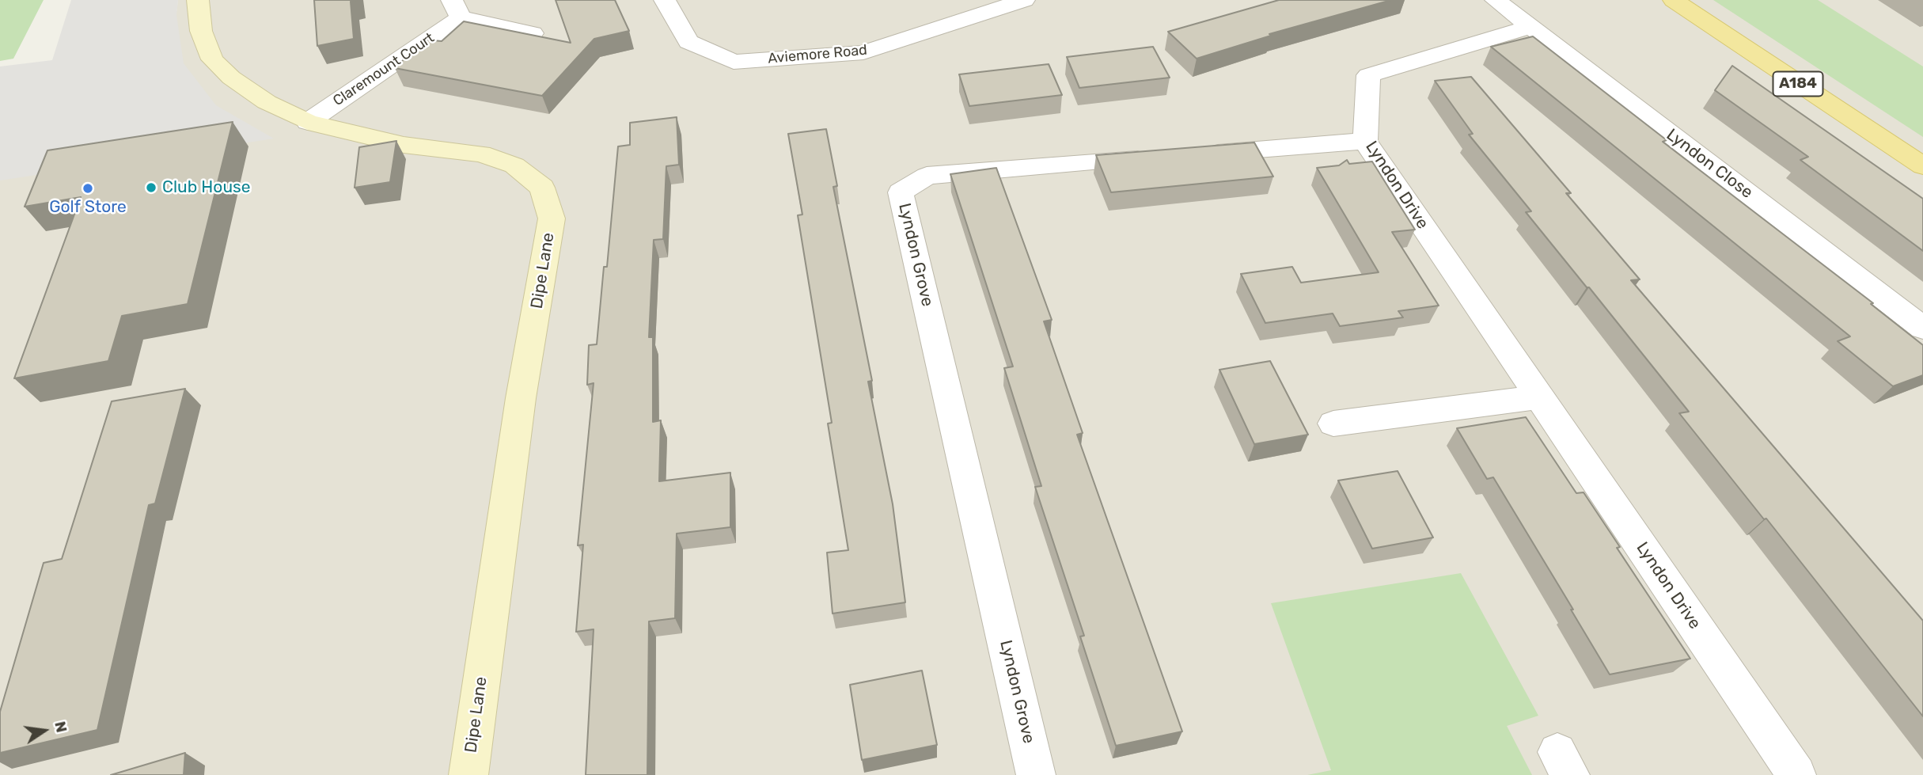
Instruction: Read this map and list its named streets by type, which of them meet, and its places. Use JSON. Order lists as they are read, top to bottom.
{
  "streets": {
    "main road": ["A184"],
    "street": [
      "Aviemore Road",
      "Claremount Court",
      "Lyndon Close",
      "Lyndon Drive",
      "Lyndon Grove",
      "Dipe Lane"
    ]
  },
  "crossings": [
    ["Claremount Court", "Dipe Lane"],
    ["Lyndon Close", "Lyndon Drive"],
    ["Lyndon Drive", "Lyndon Grove"]
  ],
  "places": ["Club House", "Golf Store"],
  "north": "right"
}
